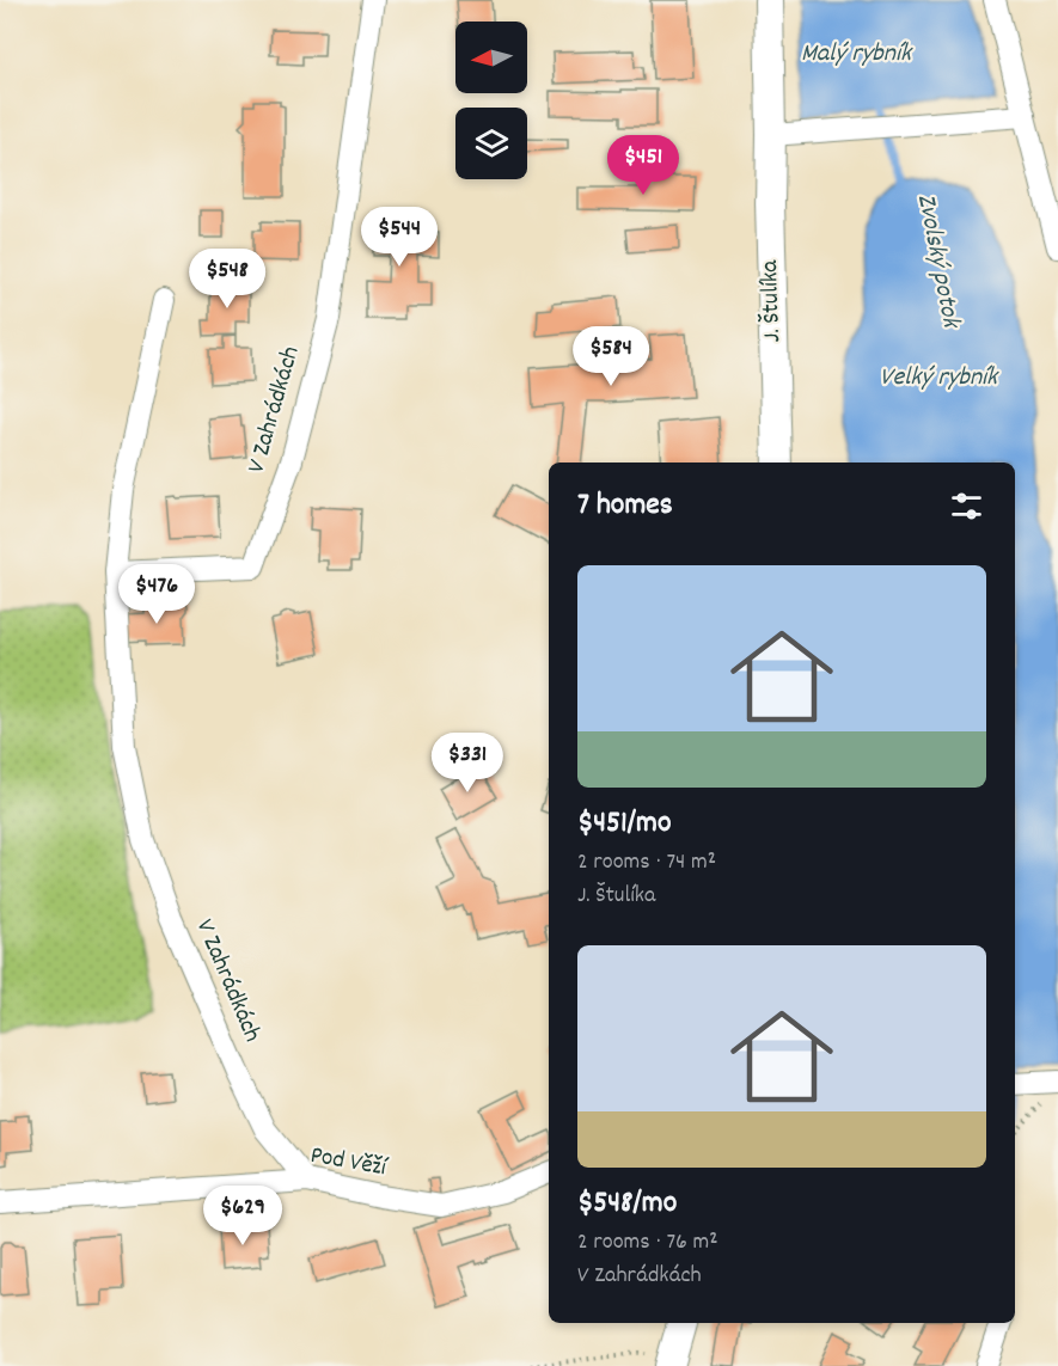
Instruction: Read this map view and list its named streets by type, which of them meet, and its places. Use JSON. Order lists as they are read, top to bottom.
{
  "streets": {
    "street": ["J. Štulíka", "V Zahrádkách", "Pod Věží"]
  },
  "crossings": [
    ["V Zahrádkách", "Pod Věží"]
  ],
  "water": ["Malý rybník", "Zvolský potok", "Velký rybník"],
  "north": "left",
  "page": {
    "price": [
      "$451",
      "$544",
      "$548",
      "$584",
      "$476",
      "$331",
      "$629"
    ],
    "heading": "7 homes",
    "list": [
      {
        "name": "$451/mo",
        "note": "2 rooms · 74 m² · J. Štulíka"
      },
      {
        "name": "$548/mo",
        "note": "2 rooms · 76 m² · V Zahrádkách"
      }
    ]
  }
}
